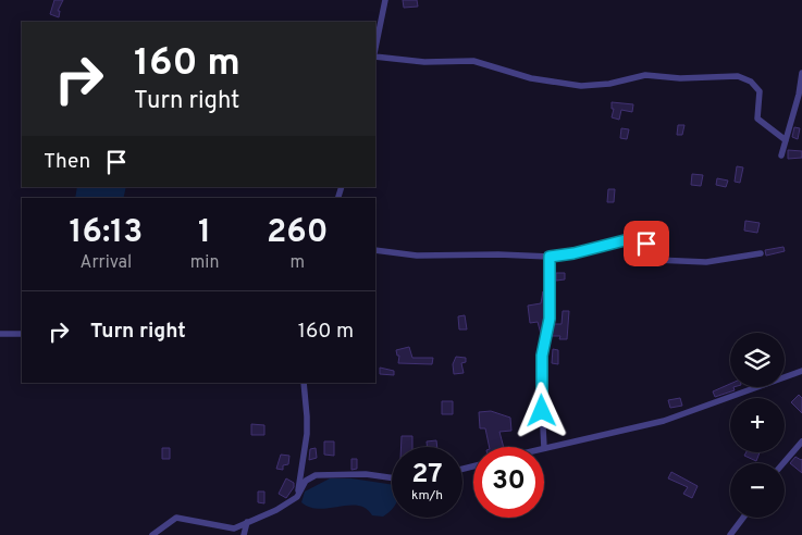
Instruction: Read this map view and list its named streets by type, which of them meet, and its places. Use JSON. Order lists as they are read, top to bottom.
{
  "page": {
    "turn": ["160 m", "Turn right"],
    "then": "Then",
    "eta": [
      "16:13",
      "Arrival",
      "1",
      "min",
      "260",
      "m"
    ],
    "list": [
      {
        "name": "Turn right",
        "value": "160 m"
      }
    ],
    "map_buttons": ["+", "−"],
    "speed": "27 km/h",
    "limit": "30"
  }
}
